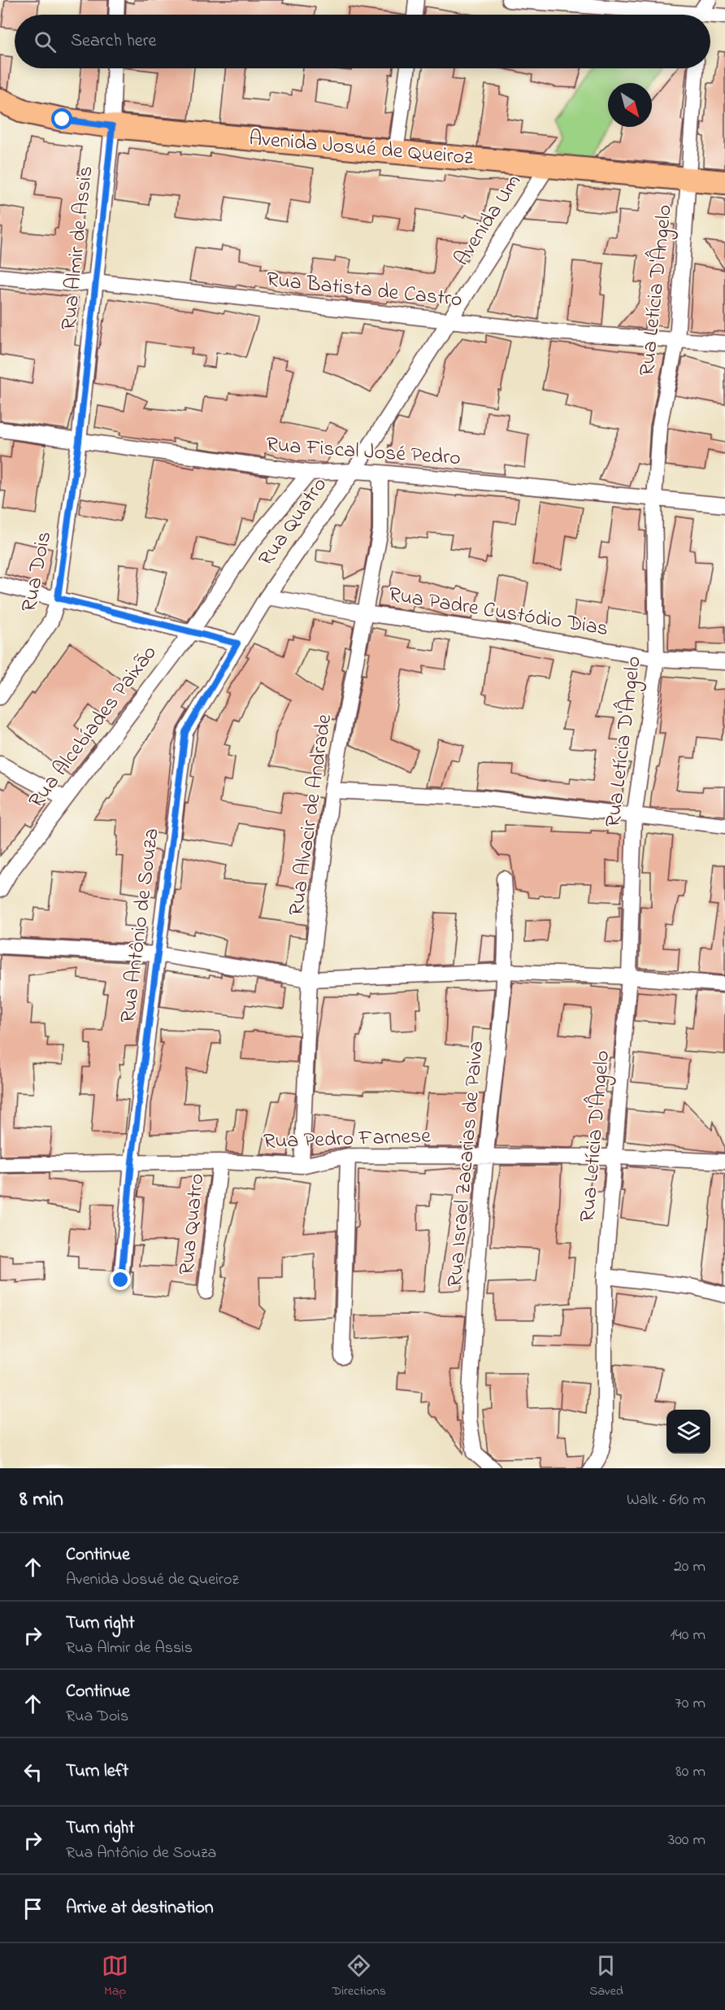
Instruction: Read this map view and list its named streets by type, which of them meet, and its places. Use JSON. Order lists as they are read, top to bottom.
{
  "streets": {
    "main road": ["Avenida Josué de Queiroz"],
    "street": [
      "Avenida Um",
      "Rua Almir de Assis",
      "Rua Batista de Castro",
      "Rua Letícia D'Ângelo",
      "Rua Fiscal José Pedro",
      "Rua Quatro",
      "Rua Dois",
      "Rua Padre Custódio Dias",
      "Rua Alcebíades Paixão",
      "Rua Alvacir de Andrade",
      "Rua Antônio de Souza",
      "Rua Pedro Farnese",
      "Rua Israel Zacarias de Paiva"
    ]
  },
  "crossings": [
    ["Avenida Josué de Queiroz", "Avenida Um"],
    ["Avenida Josué de Queiroz", "Rua Almir de Assis"],
    ["Avenida Josué de Queiroz", "Rua Letícia D'Ângelo"],
    ["Avenida Um", "Rua Batista de Castro"],
    ["Avenida Um", "Rua Fiscal José Pedro"],
    ["Avenida Um", "Rua Quatro"],
    ["Rua Almir de Assis", "Rua Batista de Castro"],
    ["Rua Almir de Assis", "Rua Fiscal José Pedro"],
    ["Rua Almir de Assis", "Rua Dois"],
    ["Rua Batista de Castro", "Rua Letícia D'Ângelo"],
    ["Rua Letícia D'Ângelo", "Rua Fiscal José Pedro"],
    ["Rua Letícia D'Ângelo", "Rua Padre Custódio Dias"],
    ["Rua Letícia D'Ângelo", "Rua Pedro Farnese"],
    ["Rua Fiscal José Pedro", "Rua Quatro"],
    ["Rua Fiscal José Pedro", "Rua Dois"],
    ["Rua Fiscal José Pedro", "Rua Alcebíades Paixão"],
    ["Rua Fiscal José Pedro", "Rua Alvacir de Andrade"],
    ["Rua Quatro", "Rua Padre Custódio Dias"],
    ["Rua Quatro", "Rua Antônio de Souza"],
    ["Rua Quatro", "Rua Pedro Farnese"],
    ["Rua Padre Custódio Dias", "Rua Alvacir de Andrade"],
    ["Rua Padre Custódio Dias", "Rua Antônio de Souza"],
    ["Rua Alvacir de Andrade", "Rua Pedro Farnese"],
    ["Rua Antônio de Souza", "Rua Pedro Farnese"],
    ["Rua Pedro Farnese", "Rua Israel Zacarias de Paiva"]
  ],
  "north": "bottom right",
  "page": {
    "search": "Search here",
    "heading": ["8 min", "Walk · 610 m"],
    "list": [
      ["Continue", "Avenida Josué de Queiroz", "20 m"],
      ["Turn right", "Rua Almir de Assis", "140 m"],
      ["Continue", "Rua Dois", "70 m"],
      ["Turn left", "80 m"],
      ["Turn right", "Rua Antônio de Souza", "300 m"],
      "Arrive at destination"
    ],
    "nav": ["Map", "Directions", "Saved"]
  }
}
